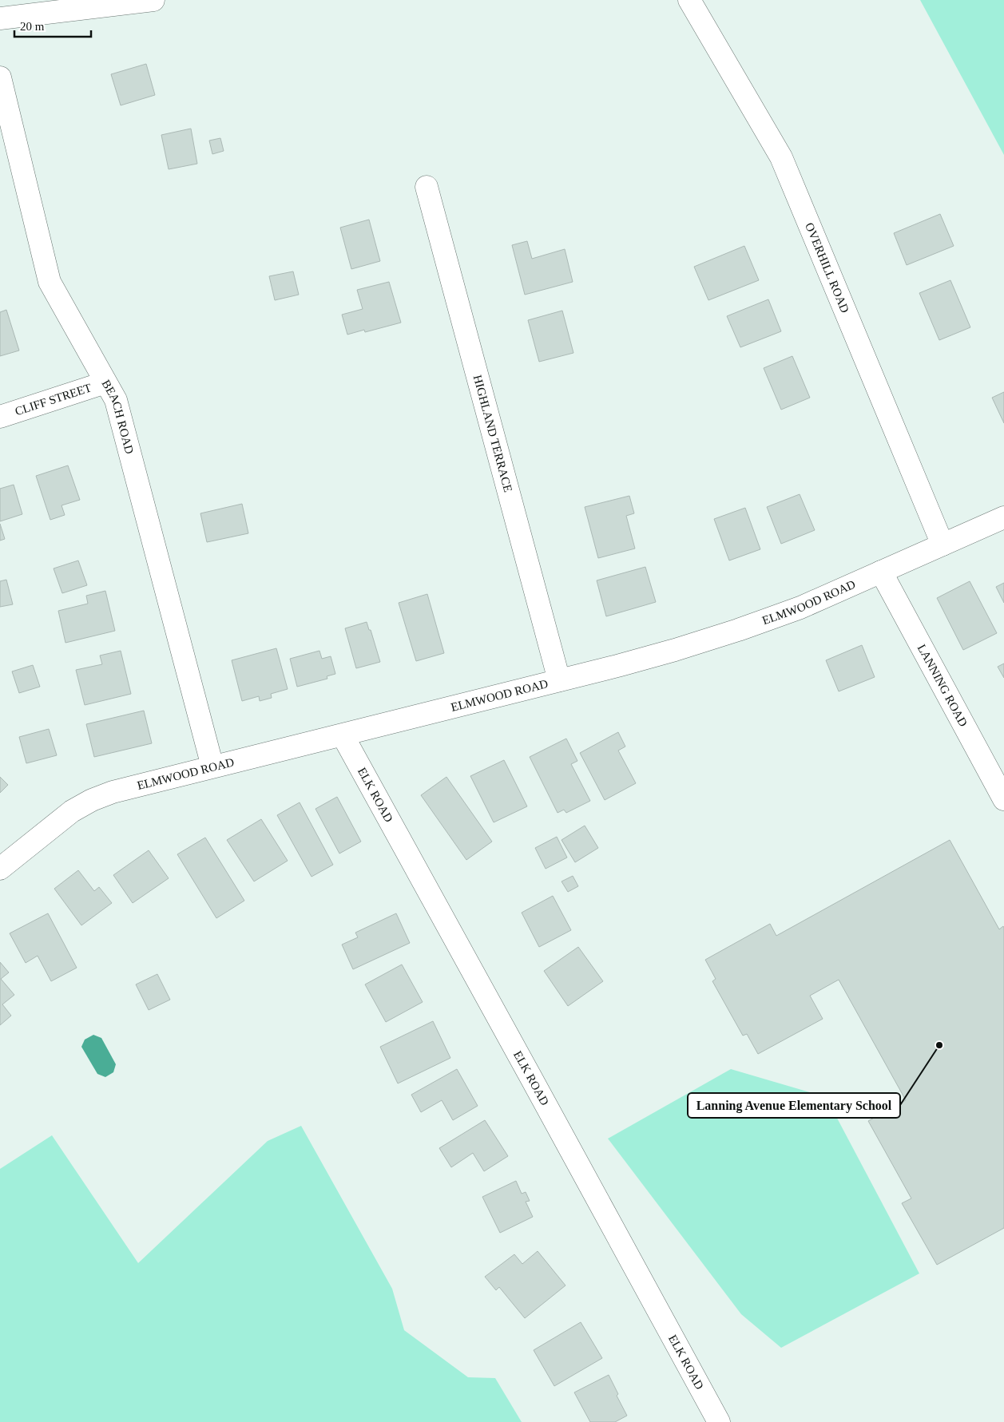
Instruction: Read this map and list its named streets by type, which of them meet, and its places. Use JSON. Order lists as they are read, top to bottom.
{
  "streets": {
    "street": [
      "OVERHILL ROAD",
      "CLIFF STREET",
      "BEACH ROAD",
      "HIGHLAND TERRACE",
      "ELMWOOD ROAD",
      "LANNING ROAD",
      "ELK ROAD"
    ]
  },
  "crossings": [
    ["OVERHILL ROAD", "ELMWOOD ROAD"],
    ["CLIFF STREET", "BEACH ROAD"],
    ["BEACH ROAD", "ELMWOOD ROAD"],
    ["HIGHLAND TERRACE", "ELMWOOD ROAD"],
    ["ELMWOOD ROAD", "LANNING ROAD"],
    ["ELMWOOD ROAD", "ELK ROAD"]
  ],
  "places": ["Lanning Avenue Elementary School"],
  "scale_bar": "20 m"
}
